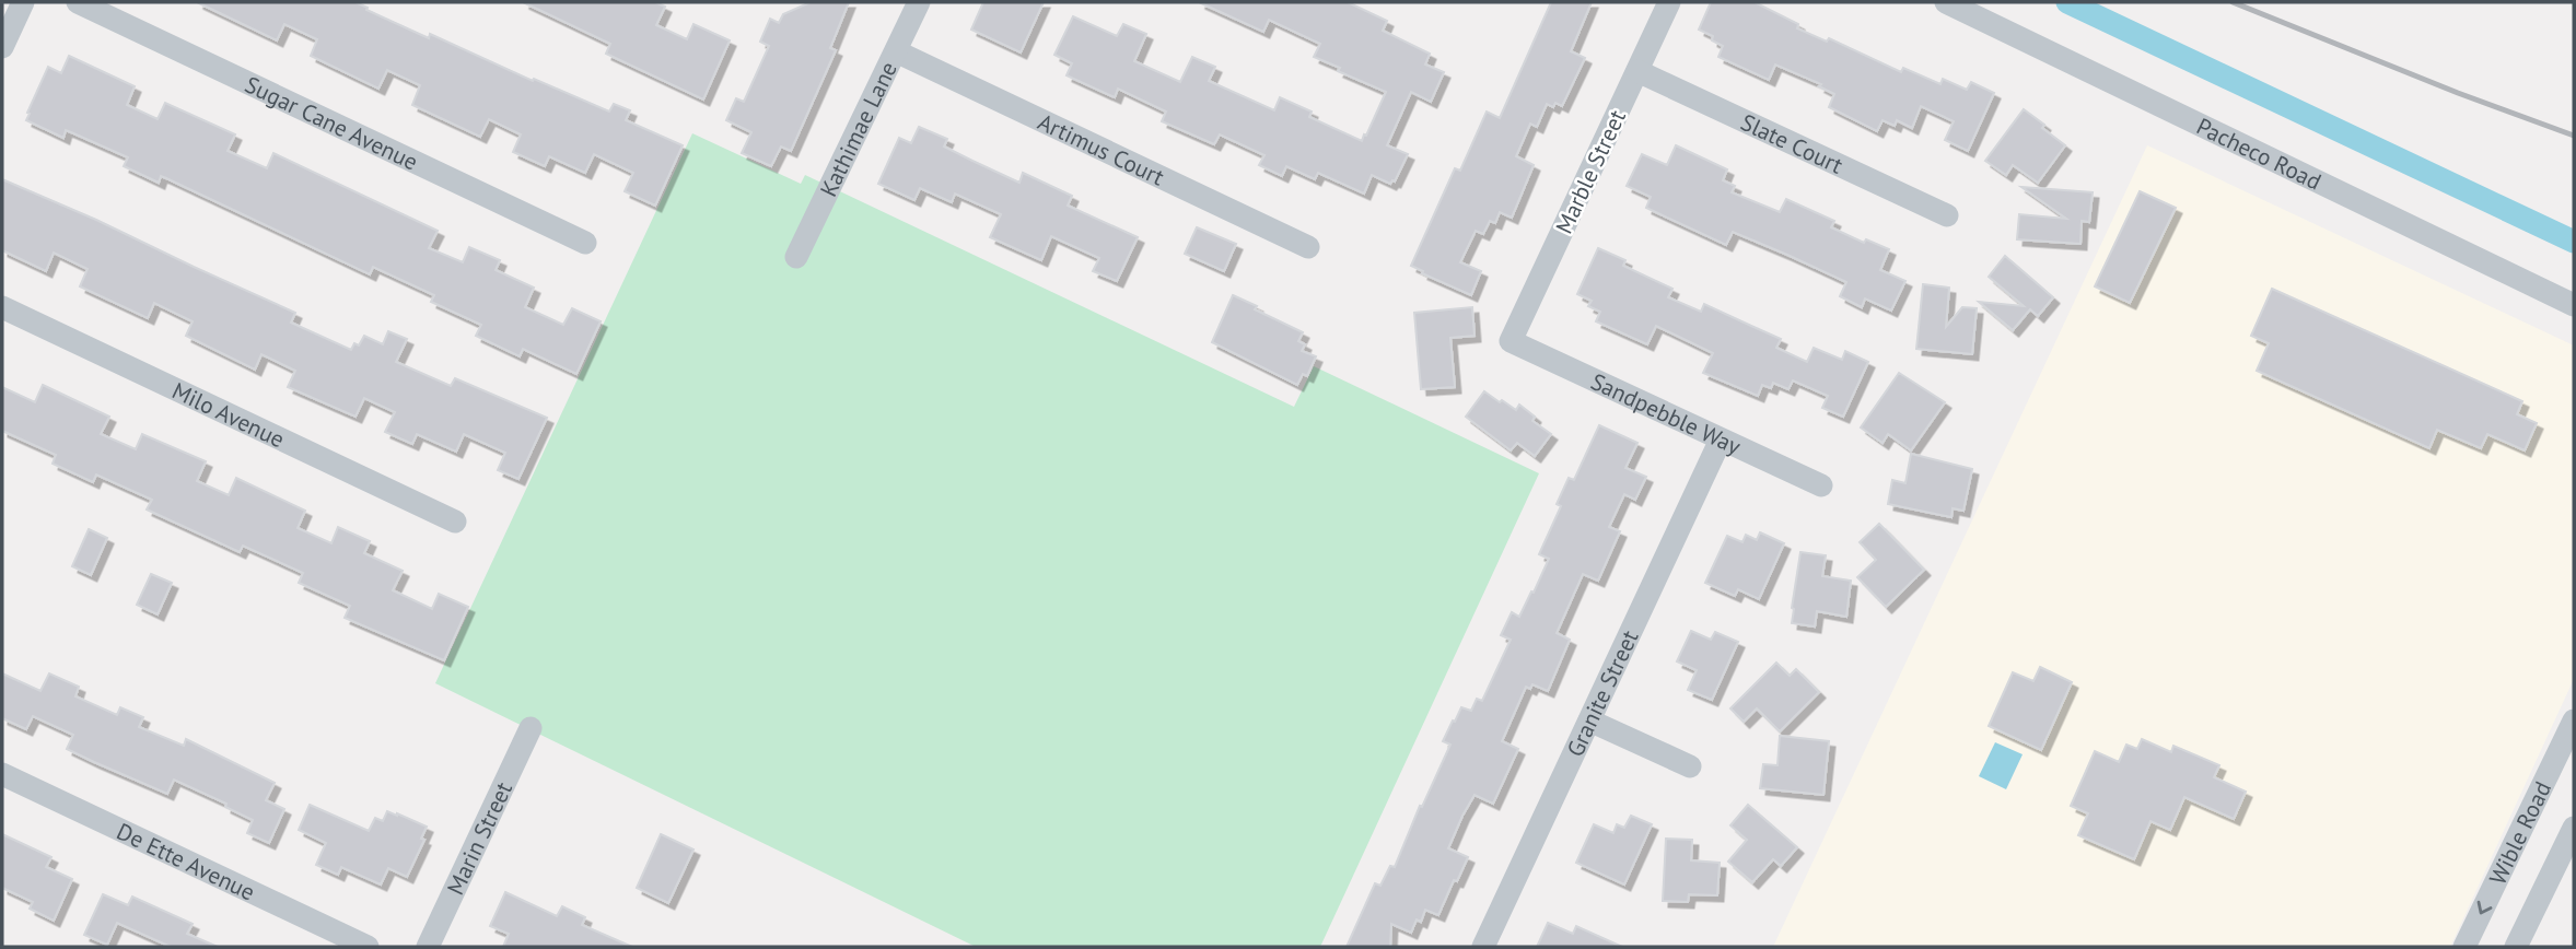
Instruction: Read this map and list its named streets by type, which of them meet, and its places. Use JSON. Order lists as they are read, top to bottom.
{
  "streets": {
    "street": [
      "Sugar Cane Avenue",
      "Kathimae Lane",
      "Slate Court",
      "Artimus Court",
      "Pacheco Road",
      "Marble Street",
      "Sandpebble Way",
      "Milo Avenue",
      "Granite Street",
      "Wible Road",
      "Marin Street",
      "De Ette Avenue"
    ]
  },
  "crossings": [
    ["Kathimae Lane", "Artimus Court"],
    ["Slate Court", "Marble Street"],
    ["Marble Street", "Sandpebble Way"],
    ["Sandpebble Way", "Granite Street"]
  ]
}
